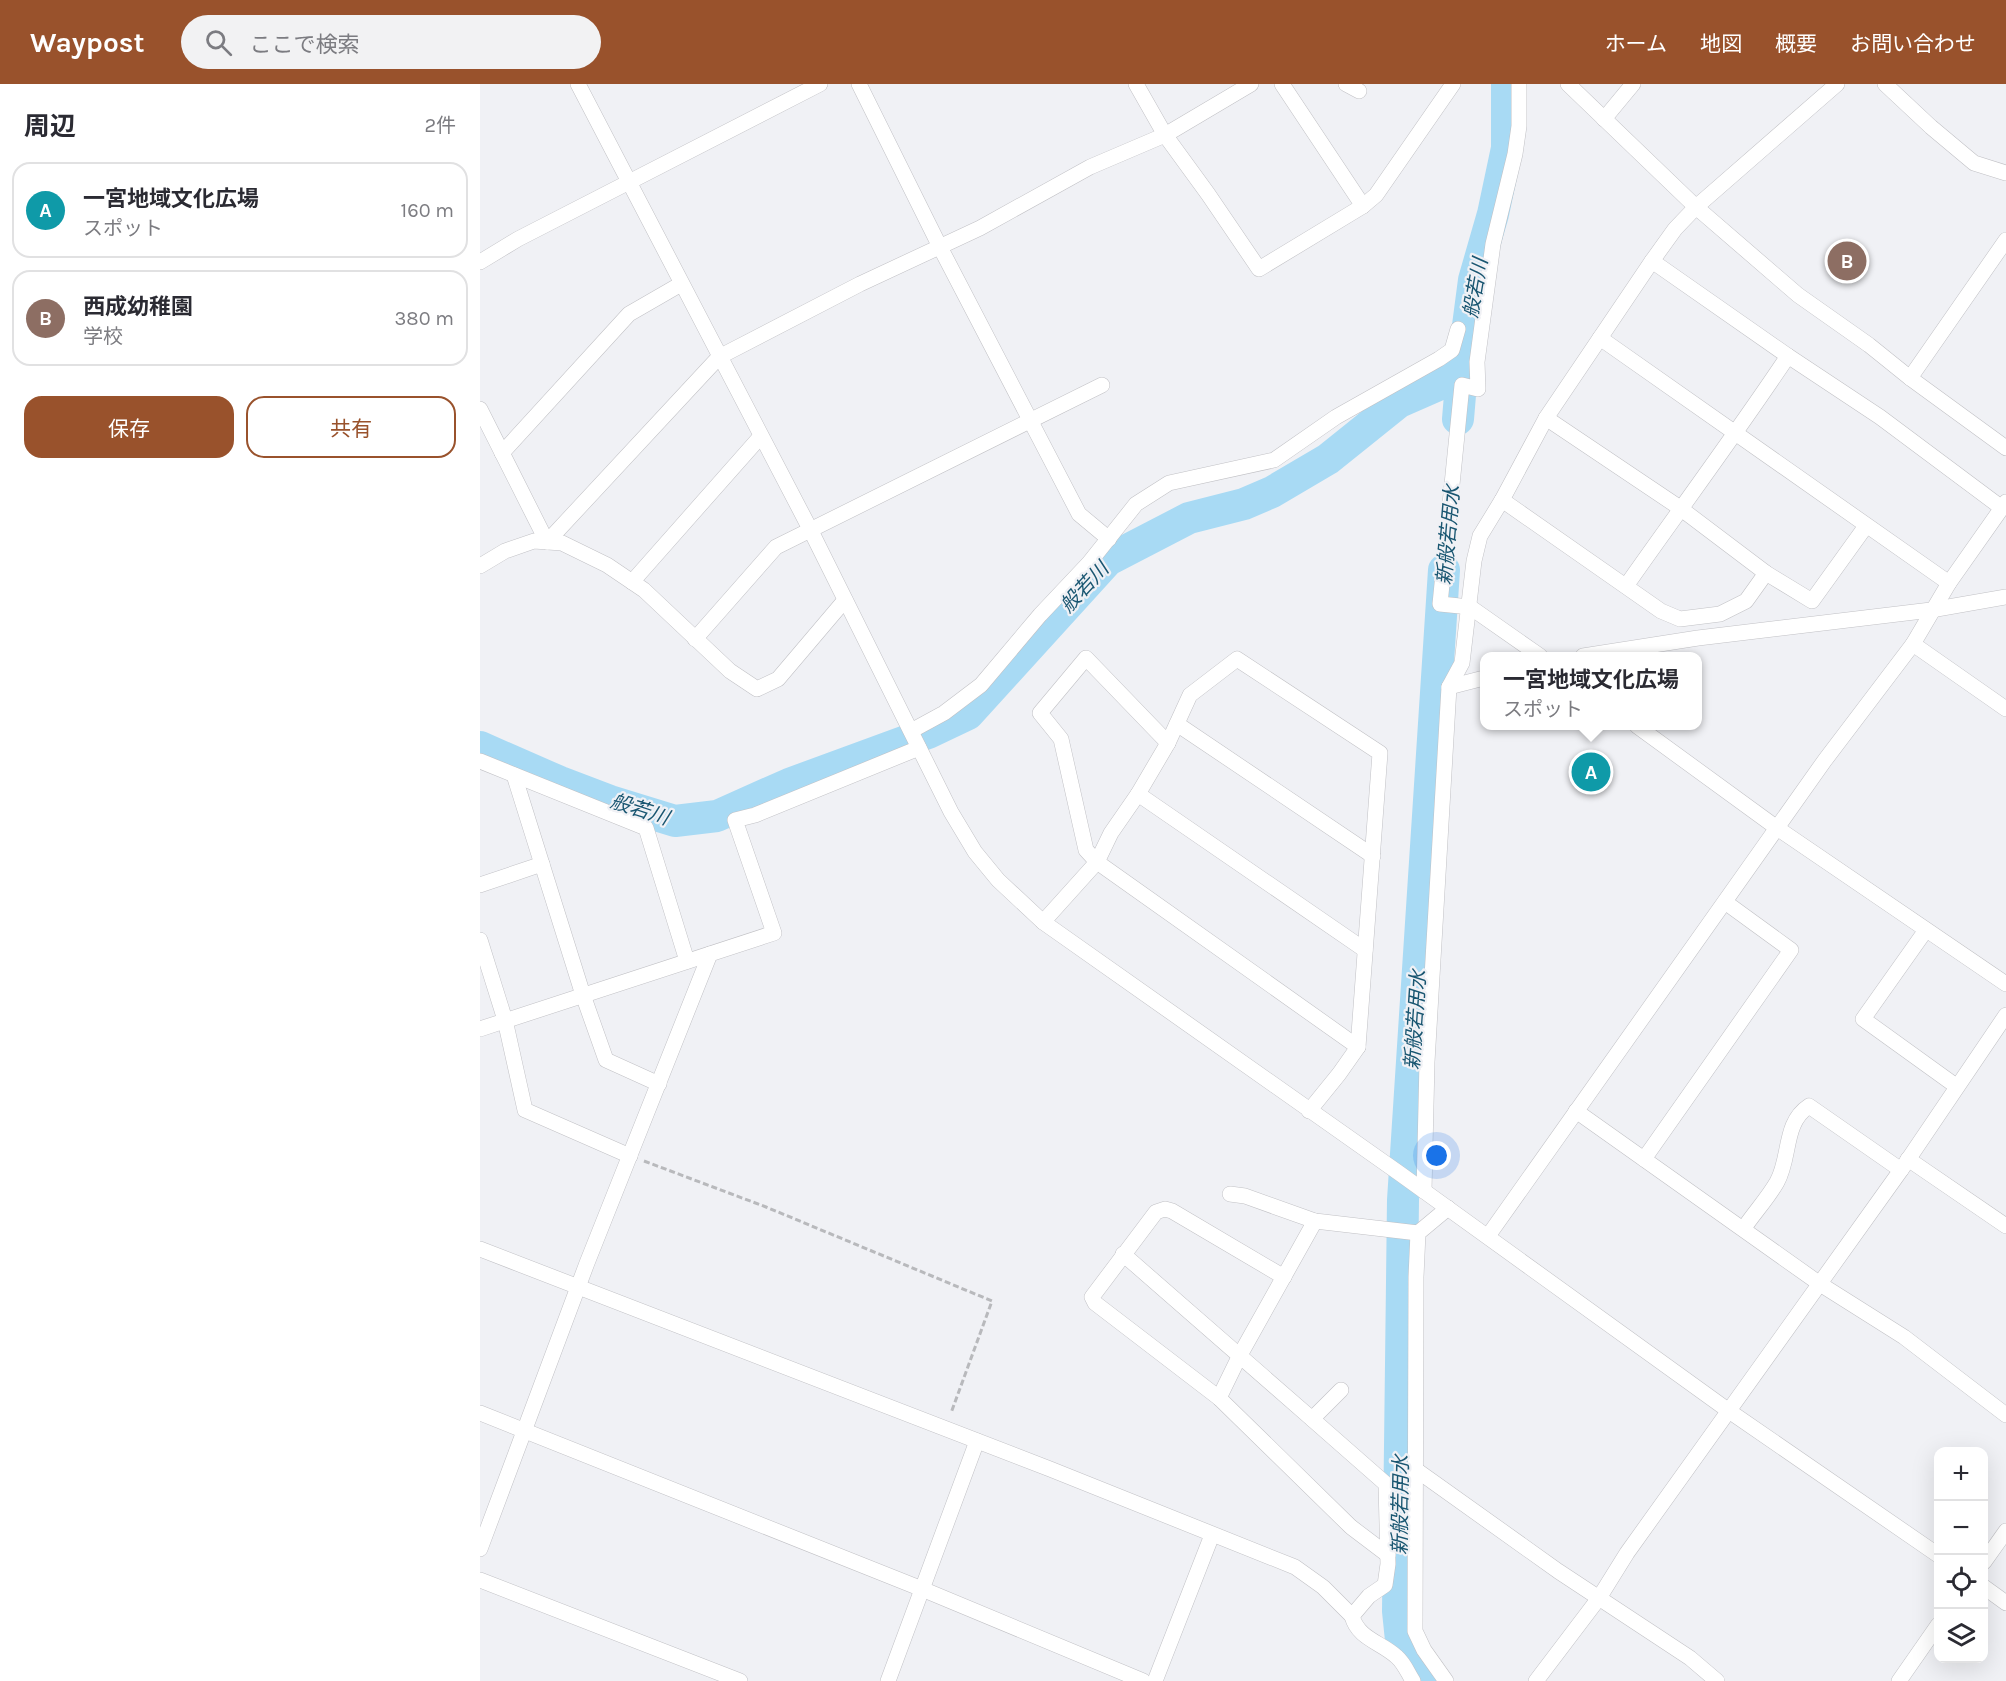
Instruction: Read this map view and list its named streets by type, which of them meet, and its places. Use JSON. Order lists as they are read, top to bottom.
{
  "water": ["般若川", "新般若用水"],
  "page": {
    "header": "Waypost",
    "search": "ここで検索",
    "nav": [
      "ホーム",
      "地図",
      "概要",
      "お問い合わせ"
    ],
    "heading": ["周辺", "2件"],
    "list": [
      {
        "mark": "A",
        "name": "一宮地域文化広場",
        "note": "スポット",
        "value": "160 m"
      },
      {
        "mark": "B",
        "name": "西成幼稚園",
        "note": "学校",
        "value": "380 m"
      }
    ],
    "pins": ["B", "A"],
    "buttons": ["保存", "共有"],
    "popup": ["一宮地域文化広場", "スポット"],
    "map_buttons": ["+", "−"]
  }
}
